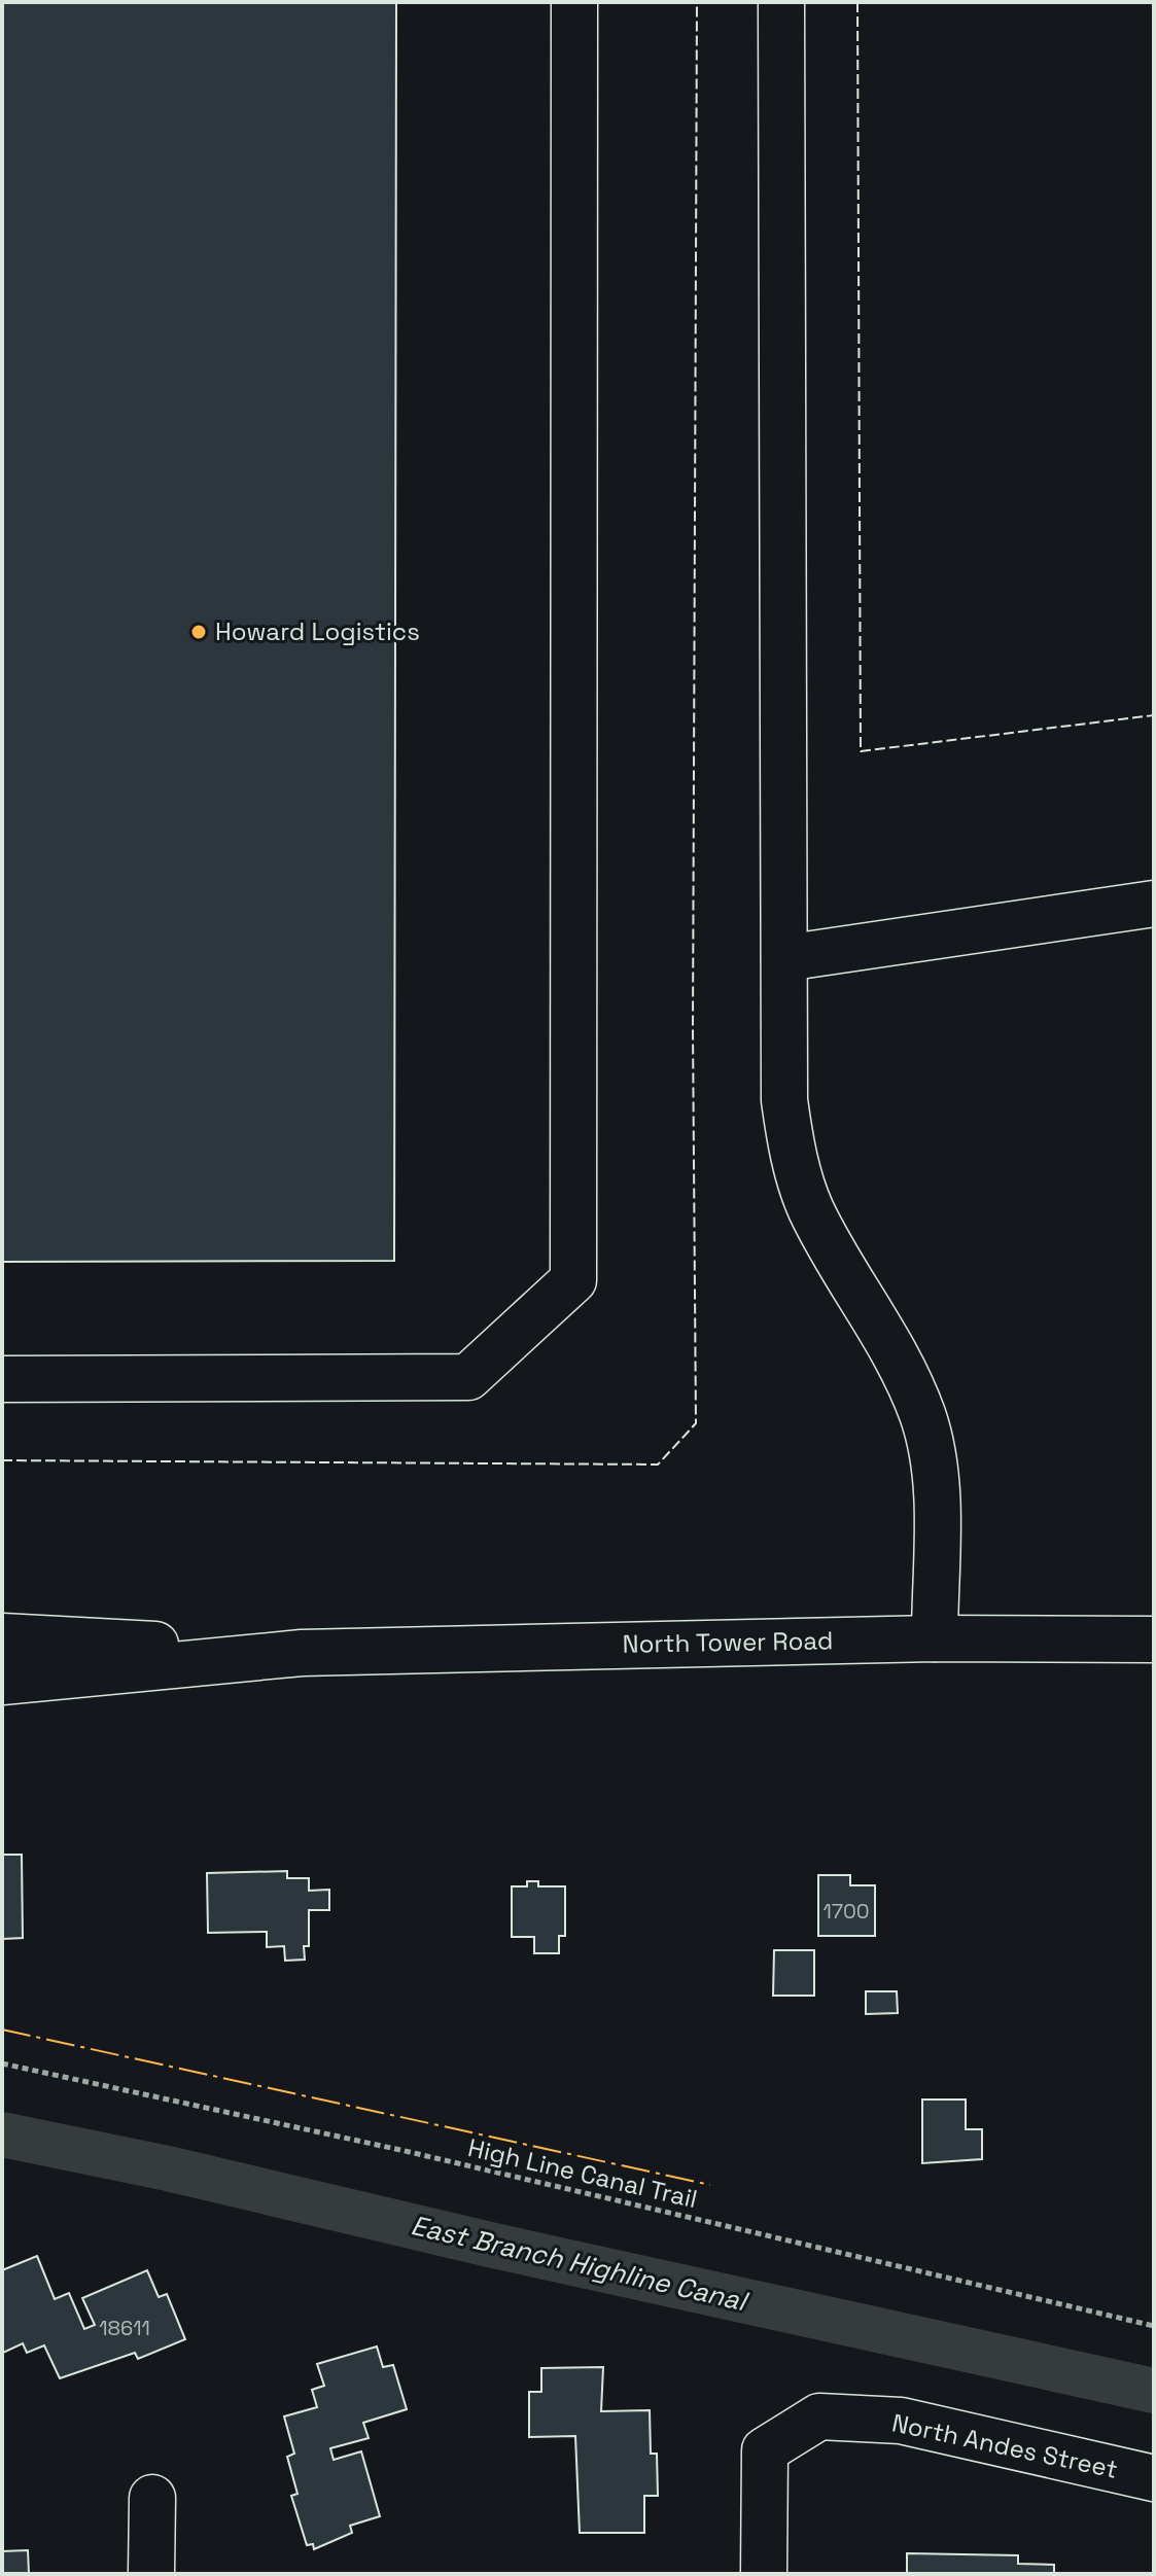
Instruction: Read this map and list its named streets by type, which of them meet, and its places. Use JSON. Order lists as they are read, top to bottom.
{
  "streets": {
    "main road": ["North Tower Road", "North Andes Street"],
    "path": ["High Line Canal Trail"]
  },
  "water": ["East Branch Highline Canal"],
  "places": ["Howard Logistics"],
  "house_numbers": ["1700", "18611"]
}
